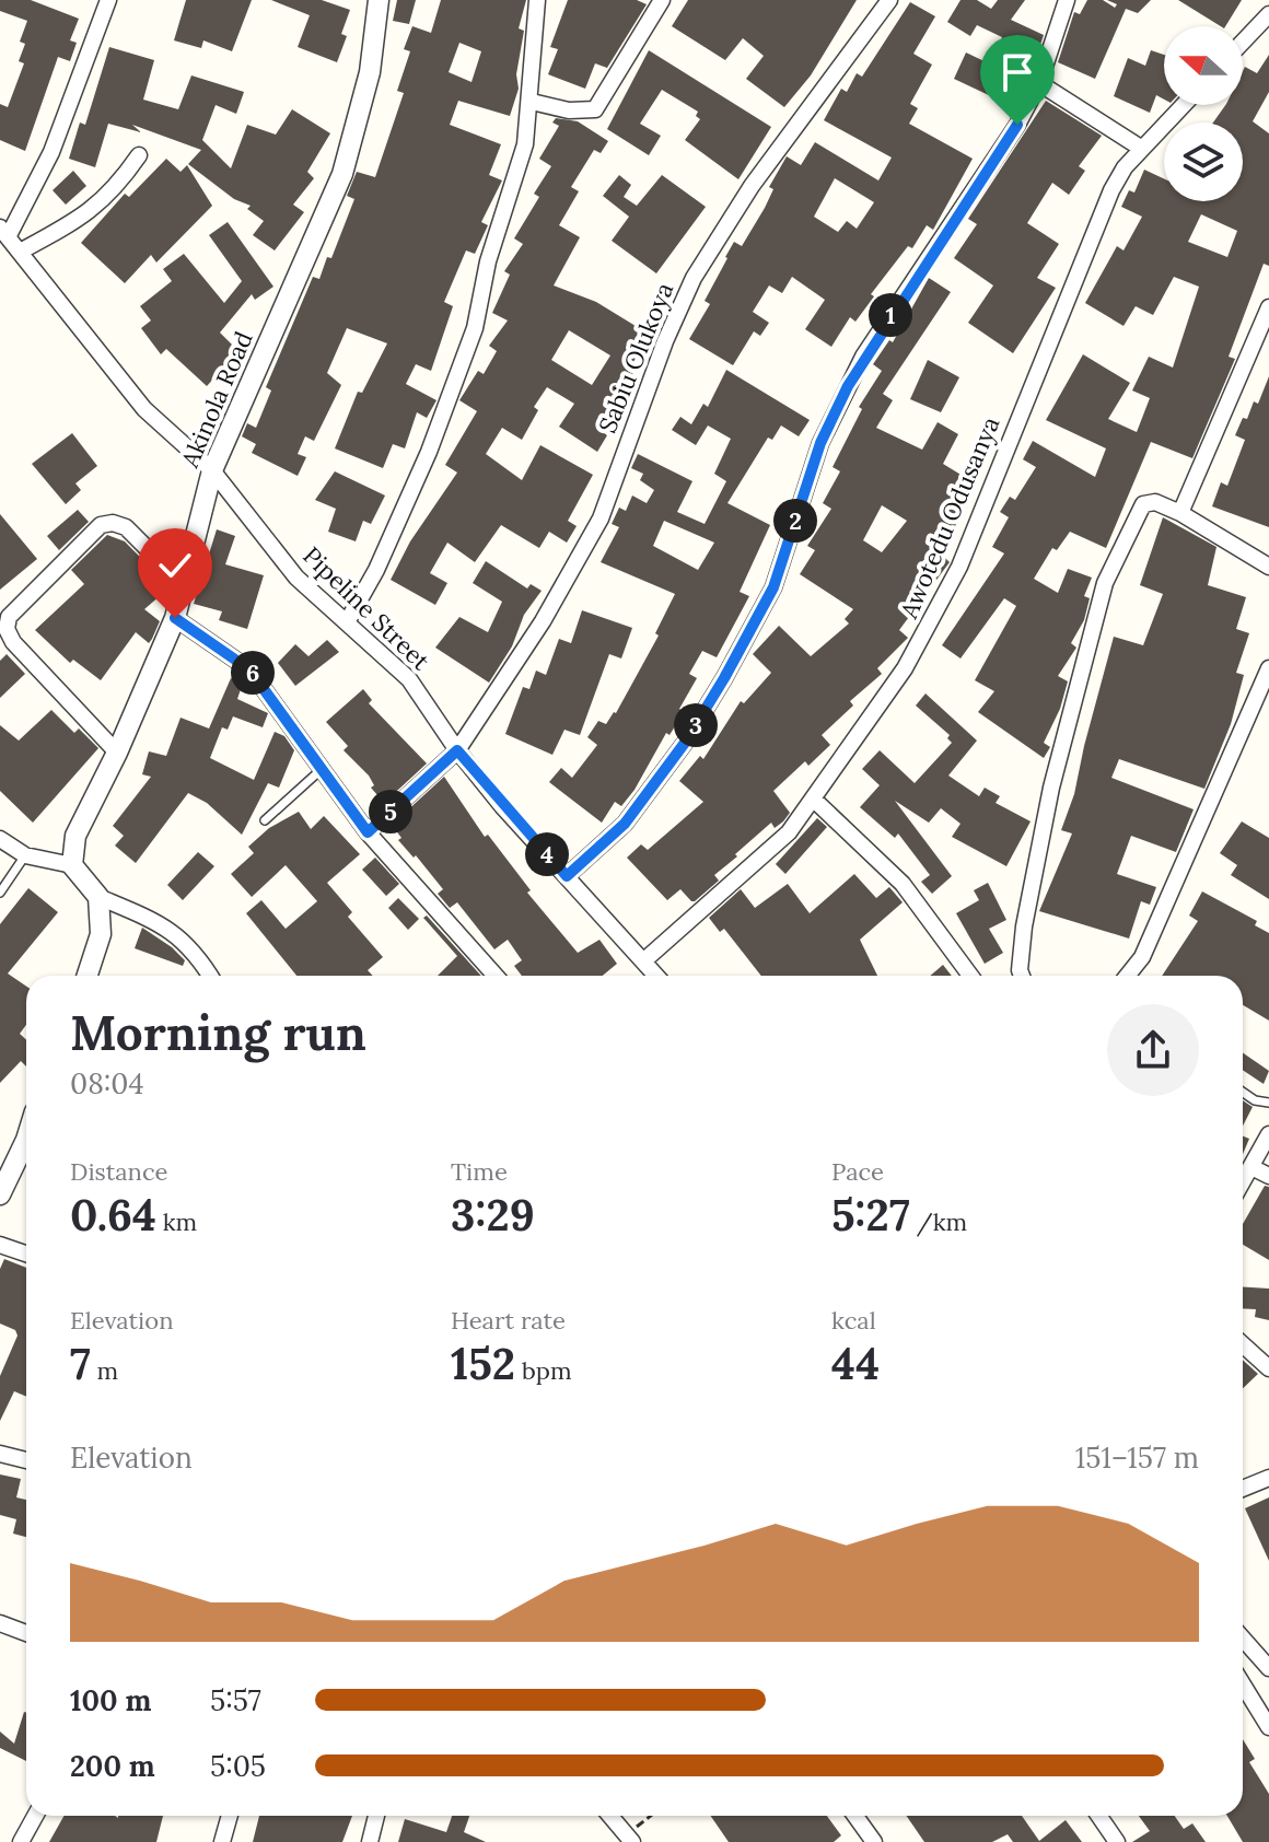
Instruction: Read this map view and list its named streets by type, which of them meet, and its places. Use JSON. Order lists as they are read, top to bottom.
{
  "streets": {
    "street": [
      "Sabiu Olukoya",
      "Akinola Road",
      "Awotedu Odusanya",
      "Pipeline Street"
    ]
  },
  "crossings": [
    ["Sabiu Olukoya", "Pipeline Street"],
    ["Akinola Road", "Pipeline Street"],
    ["Awotedu Odusanya", "Pipeline Street"]
  ],
  "north": "left",
  "page": {
    "pins": [
      "1",
      "2",
      "6",
      "3",
      "5",
      "4"
    ],
    "heading": ["Morning run", "08:04"],
    "stats": [
      ["Distance", "0.64 km"],
      ["Time", "3:29"],
      ["Pace", "5:27 /km"],
      ["Elevation", "7 m"],
      ["Heart rate", "152 bpm"],
      ["kcal", "44"]
    ],
    "chart": ["Elevation", "151–157 m"],
    "list": [
      {
        "name": "100 m",
        "note": "5:57"
      },
      {
        "name": "200 m",
        "note": "5:05"
      }
    ]
  }
}
